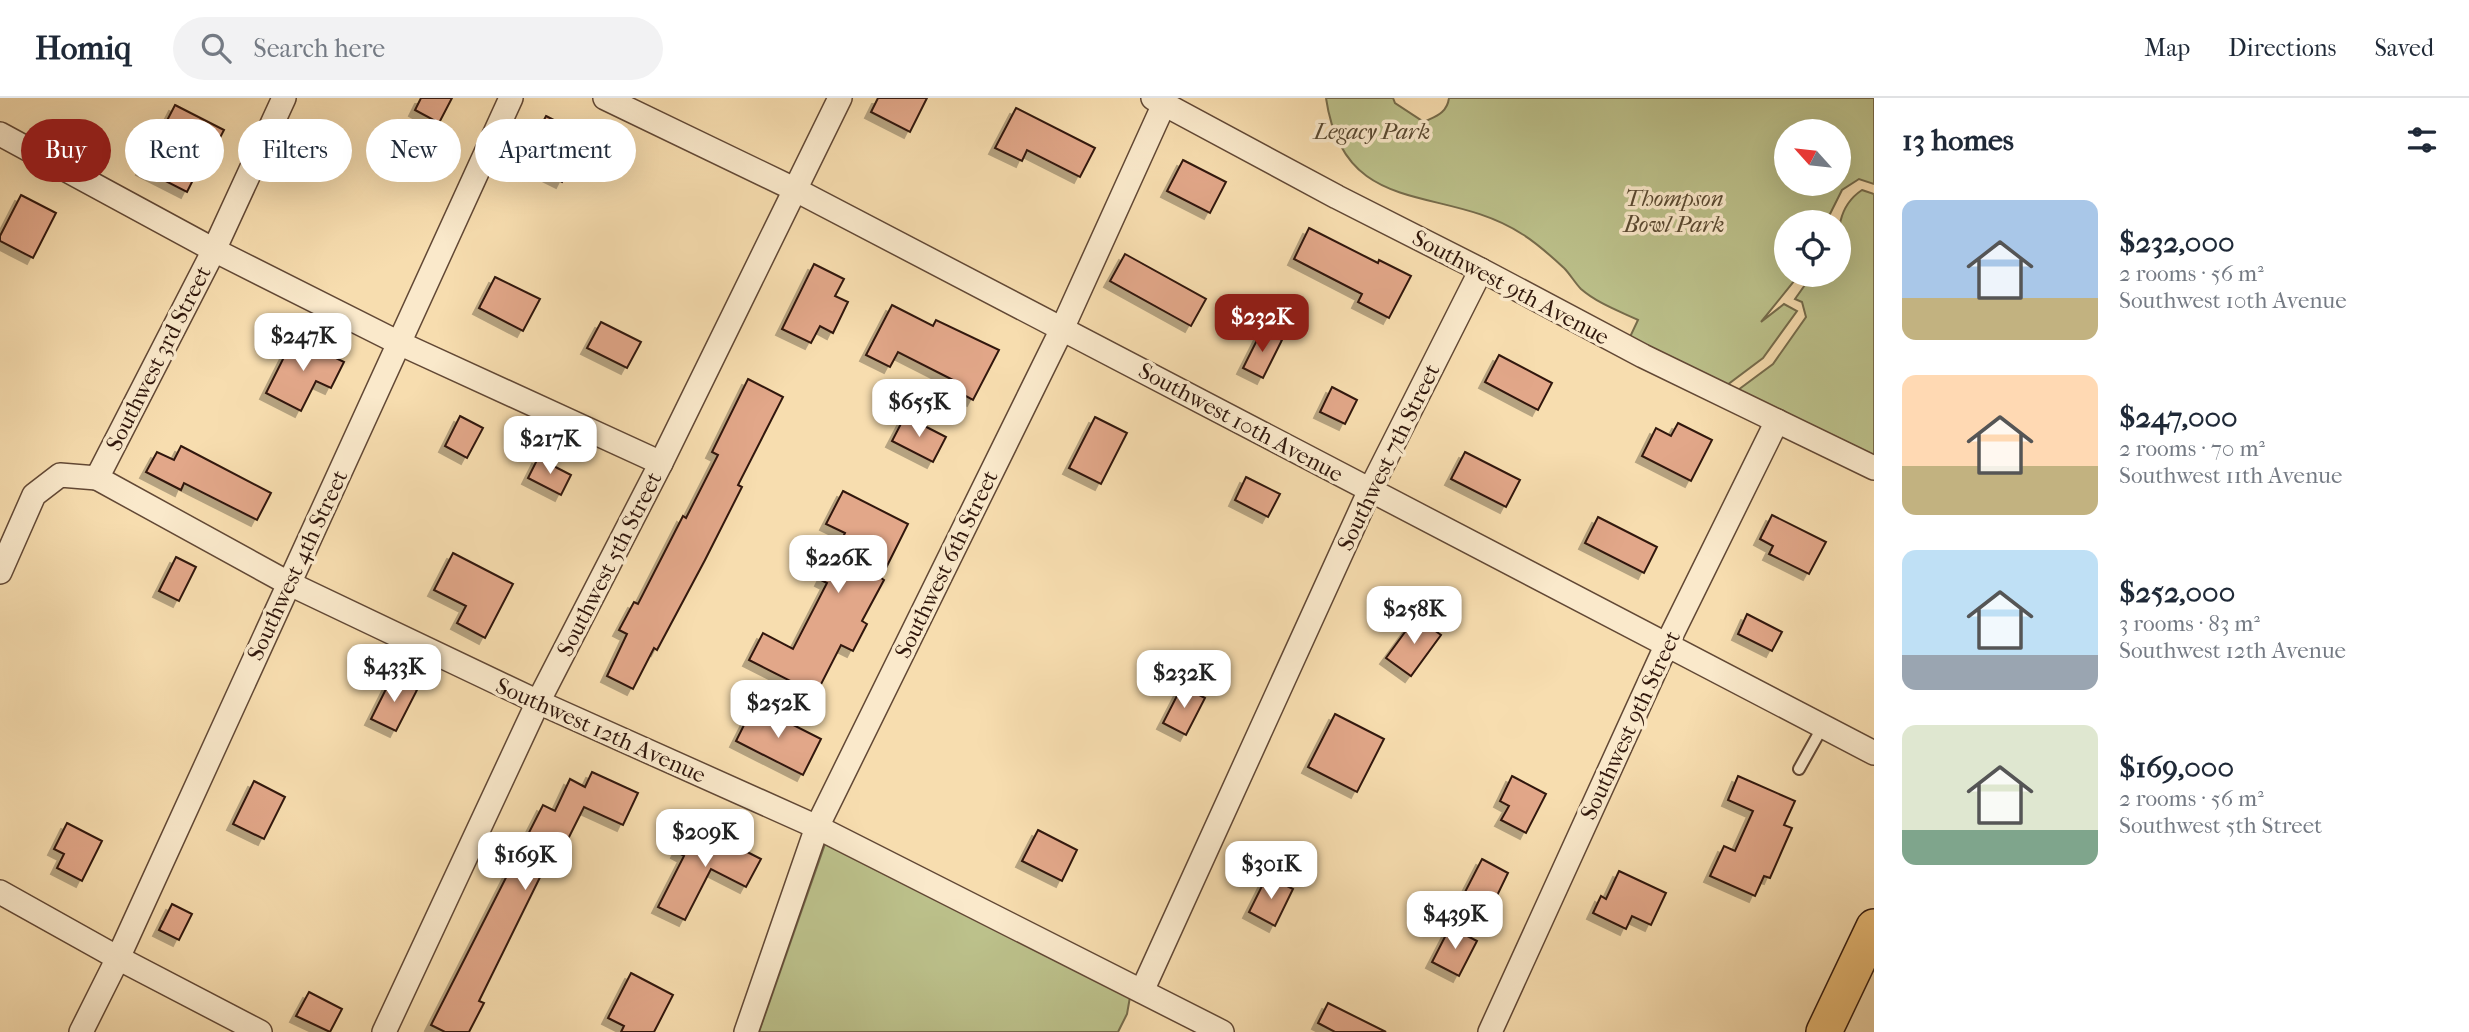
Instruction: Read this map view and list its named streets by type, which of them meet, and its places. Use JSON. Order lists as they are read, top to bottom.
{
  "streets": {
    "street": [
      "Southwest 9th Avenue",
      "Southwest 3rd Street",
      "Southwest 10th Avenue",
      "Southwest 7th Street",
      "Southwest 5th Street",
      "Southwest 6th Street",
      "Southwest 4th Street",
      "Southwest 9th Street",
      "Southwest 12th Avenue"
    ]
  },
  "crossings": [
    ["Southwest 9th Avenue", "Southwest 7th Street"],
    ["Southwest 9th Avenue", "Southwest 6th Street"],
    ["Southwest 9th Avenue", "Southwest 9th Street"],
    ["Southwest 3rd Street", "Southwest 12th Avenue"],
    ["Southwest 10th Avenue", "Southwest 7th Street"],
    ["Southwest 10th Avenue", "Southwest 5th Street"],
    ["Southwest 10th Avenue", "Southwest 6th Street"],
    ["Southwest 10th Avenue", "Southwest 9th Street"],
    ["Southwest 7th Street", "Southwest 12th Avenue"],
    ["Southwest 5th Street", "Southwest 12th Avenue"],
    ["Southwest 6th Street", "Southwest 12th Avenue"],
    ["Southwest 4th Street", "Southwest 12th Avenue"]
  ],
  "parks": ["Legacy Park", "Thompson Bowl Park"],
  "north": "top left",
  "page": {
    "header": "Homiq",
    "search": "Search here",
    "nav": ["Map", "Directions", "Saved"],
    "heading": "13 homes",
    "chip": [
      "Buy",
      "Rent",
      "Filters",
      "New",
      "Apartment"
    ],
    "list": [
      {
        "name": "$232,000",
        "note": "2 rooms · 56 m² · Southwest 10th Avenue"
      },
      {
        "name": "$247,000",
        "note": "2 rooms · 70 m² · Southwest 11th Avenue"
      },
      {
        "name": "$252,000",
        "note": "3 rooms · 83 m² · Southwest 12th Avenue"
      },
      {
        "name": "$169,000",
        "note": "2 rooms · 56 m² · Southwest 5th Street"
      }
    ],
    "price": [
      "$232K",
      "$247K",
      "$655K",
      "$217K",
      "$226K",
      "$258K",
      "$433K",
      "$232K",
      "$252K",
      "$209K",
      "$169K",
      "$301K",
      "$439K"
    ]
  }
}
